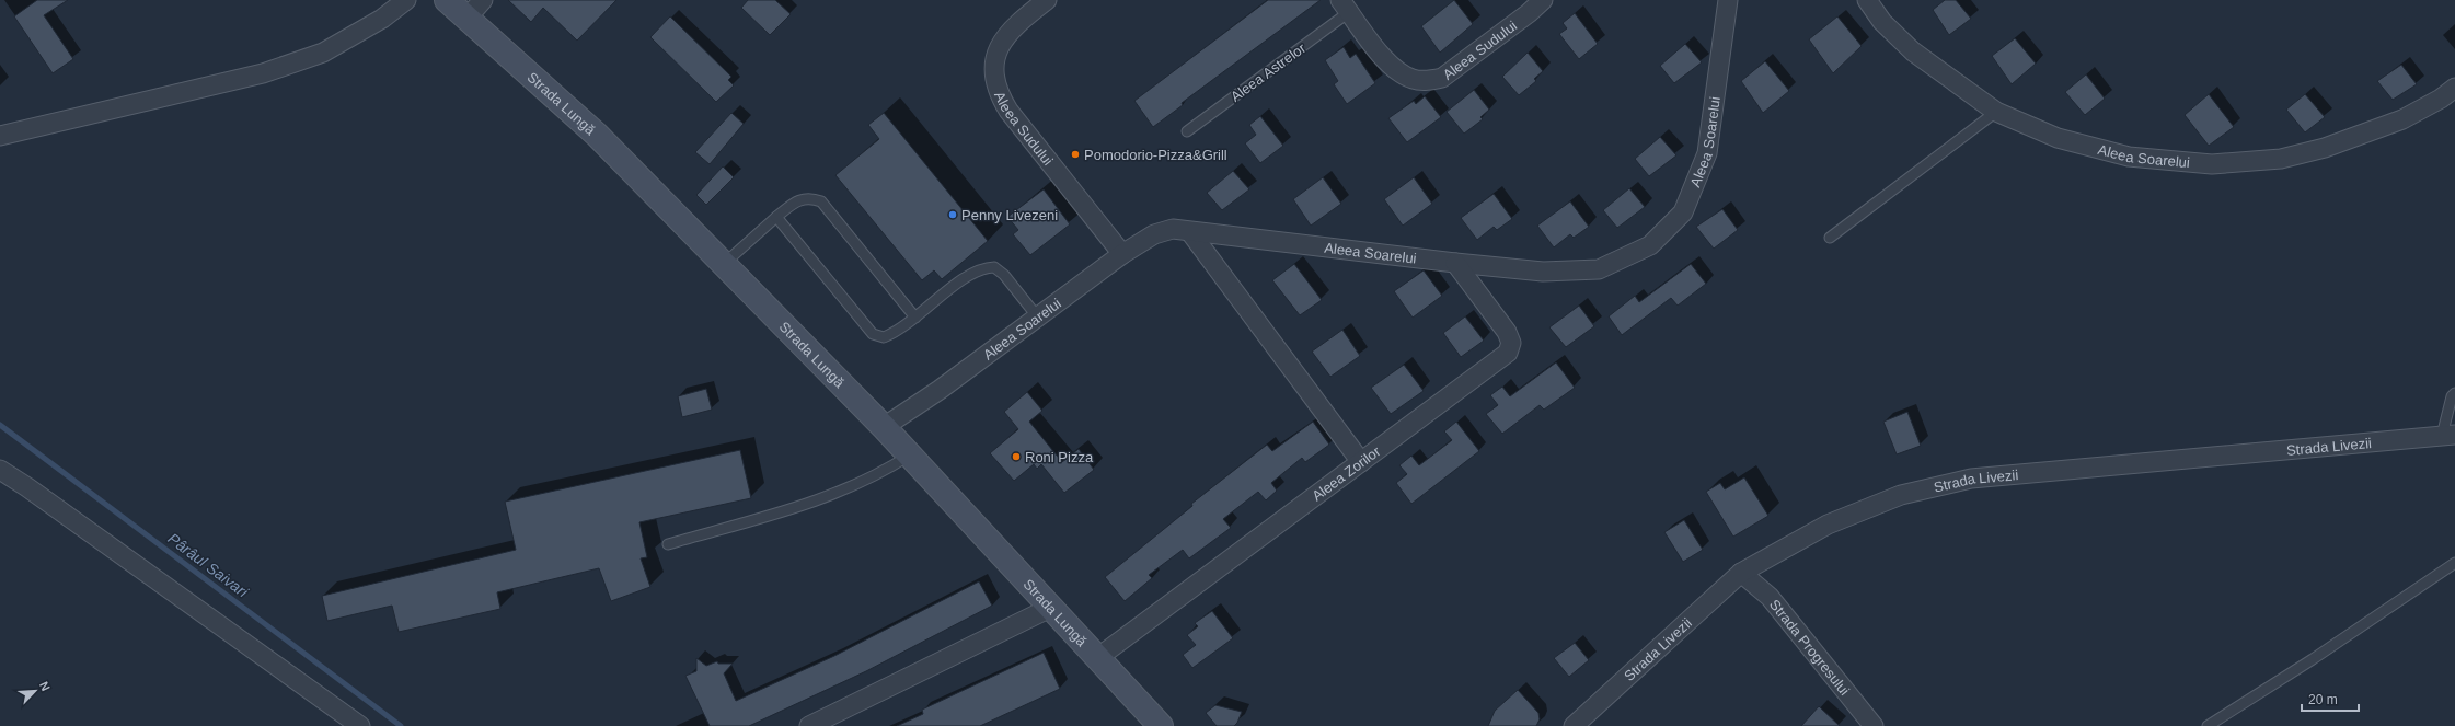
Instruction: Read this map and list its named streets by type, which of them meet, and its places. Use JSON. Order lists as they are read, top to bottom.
{
  "streets": {
    "main road": ["Strada Lungă"],
    "street": [
      "Aleea Sudului",
      "Aleea Soarelui",
      "Strada Livezii",
      "Aleea Zorilor",
      "Strada Progresului"
    ],
    "lane": ["Aleea Astrelor"]
  },
  "crossings": [
    ["Aleea Sudului", "Aleea Astrelor"],
    ["Aleea Sudului", "Aleea Soarelui"],
    ["Strada Lungă", "Aleea Soarelui"],
    ["Strada Lungă", "Aleea Zorilor"],
    ["Aleea Soarelui", "Aleea Zorilor"],
    ["Strada Livezii", "Strada Progresului"]
  ],
  "water": ["Pârâul Saivari"],
  "places": ["Pomodorio-Pizza&Grill", "Penny Livezeni", "Roni Pizza"],
  "scale_bar": "20 m",
  "north": "top right"
}
